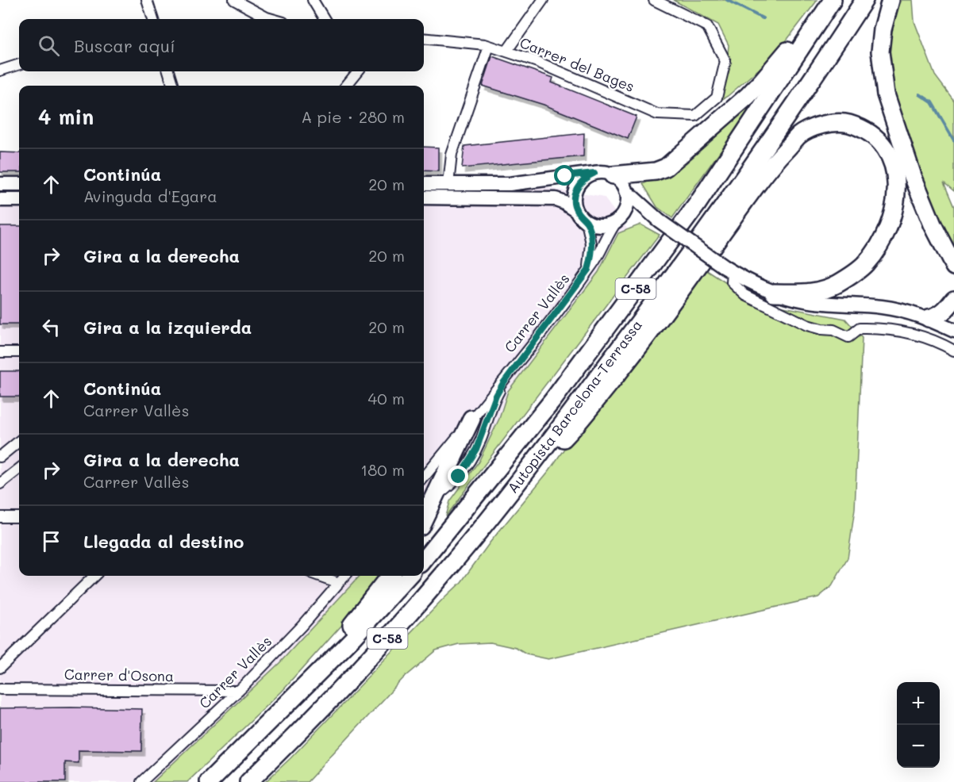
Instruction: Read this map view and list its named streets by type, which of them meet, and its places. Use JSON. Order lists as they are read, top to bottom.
{
  "streets": {
    "highway": ["C-58", "Autopista Barcelona-Terrassa"],
    "street": ["Carrer del Bages", "Carrer Vallès", "Carrer d'Osona"]
  },
  "crossings": [
    ["Carrer Vallès", "Carrer d'Osona"]
  ],
  "page": {
    "search": "Buscar aquí",
    "heading": ["4 min", "A pie · 280 m"],
    "list": [
      ["Continúa", "Avinguda d'Egara", "20 m"],
      ["Gira a la derecha", "20 m"],
      ["Gira a la izquierda", "20 m"],
      ["Continúa", "Carrer Vallès", "40 m"],
      ["Gira a la derecha", "Carrer Vallès", "180 m"],
      "Llegada al destino"
    ],
    "map_buttons": ["+", "−"]
  }
}
